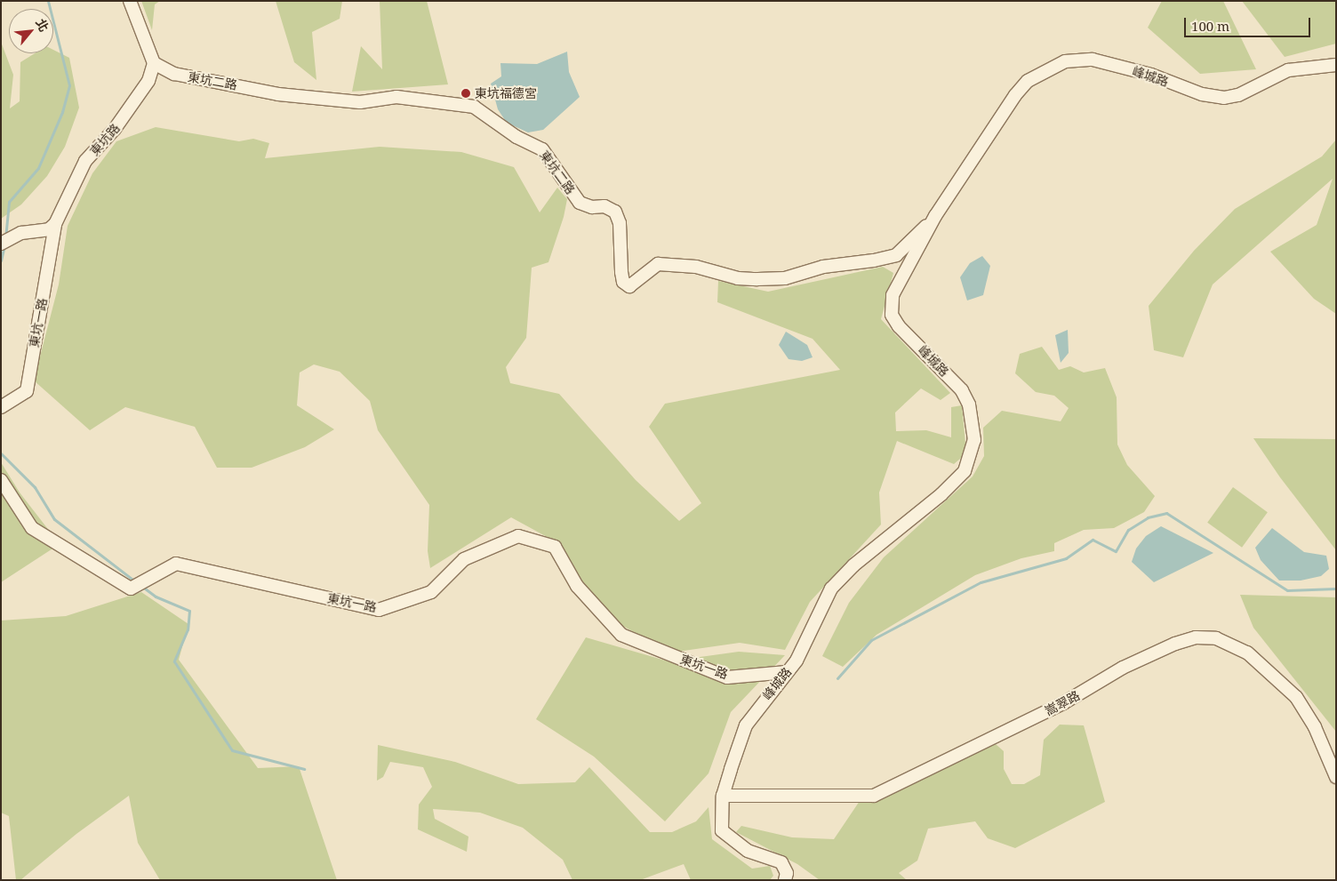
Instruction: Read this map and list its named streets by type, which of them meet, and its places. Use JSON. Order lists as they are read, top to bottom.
{
  "streets": {
    "street": [
      "峰城路",
      "東坑二路",
      "東坑路",
      "東坑一路",
      "嵩翠路"
    ]
  },
  "crossings": [
    ["峰城路", "東坑二路"],
    ["峰城路", "東坑一路"],
    ["峰城路", "嵩翠路"],
    ["東坑二路", "東坑路"],
    ["東坑路", "東坑一路"]
  ],
  "places": ["東坑福德宮"],
  "scale_bar": "100 m",
  "north": "top right"
}
